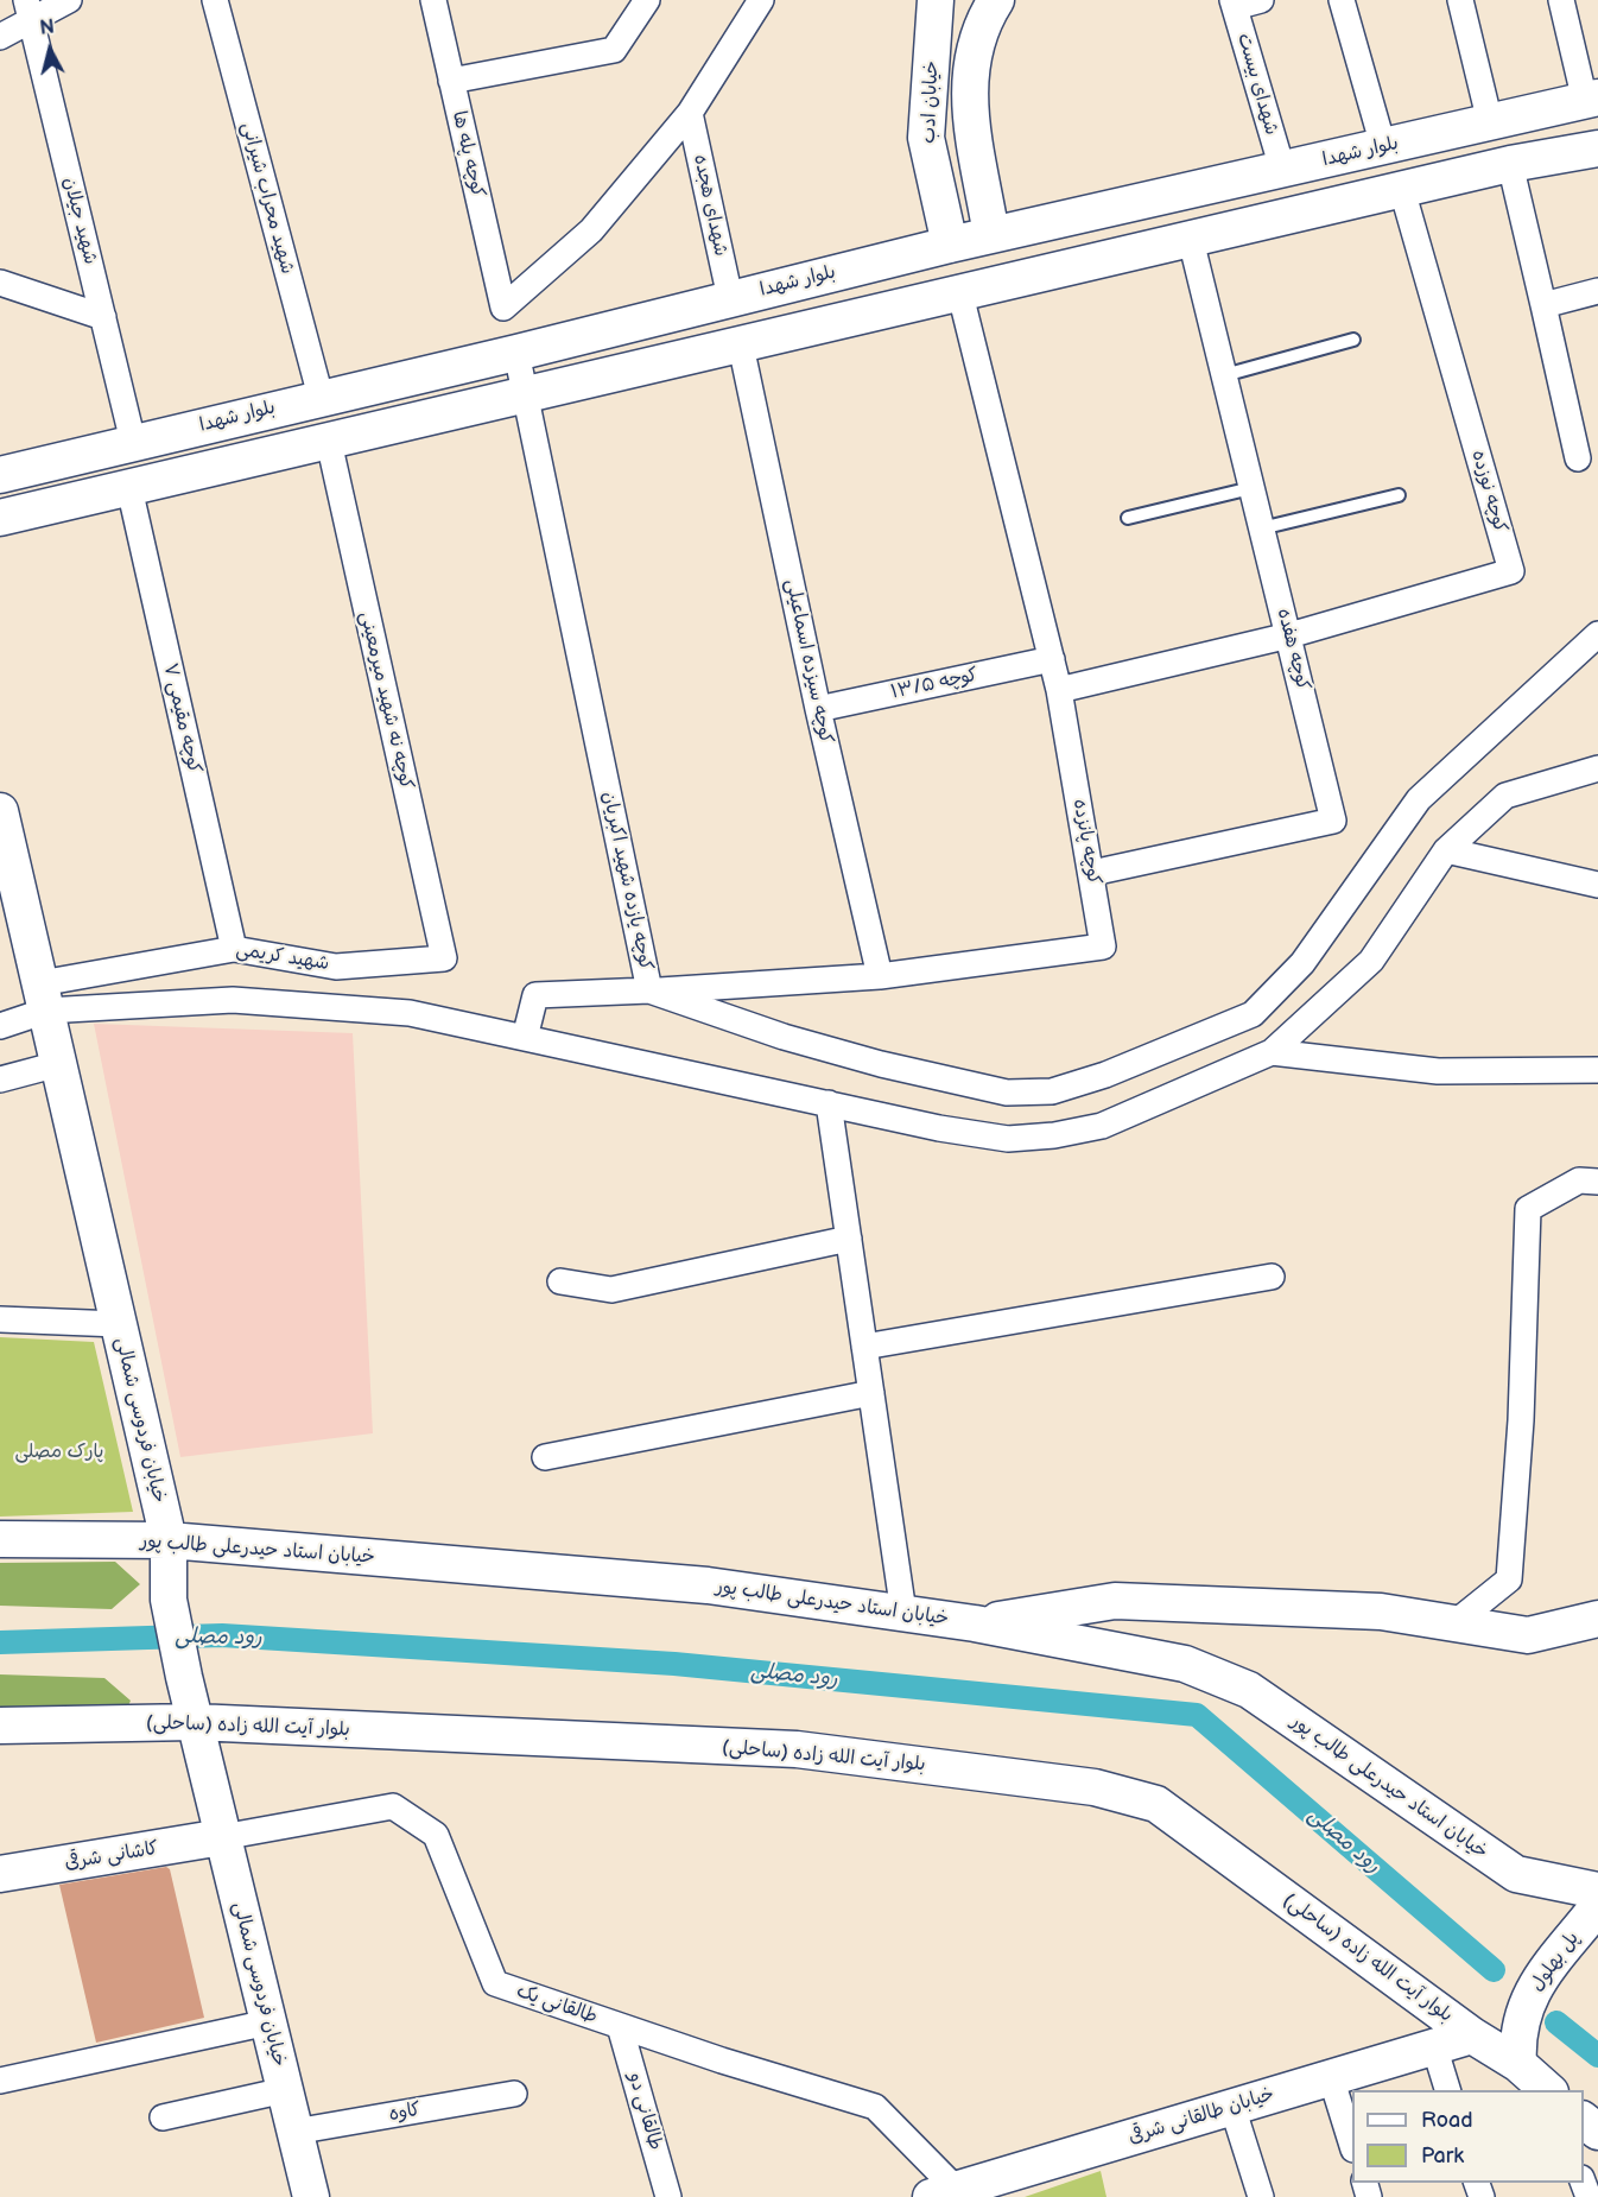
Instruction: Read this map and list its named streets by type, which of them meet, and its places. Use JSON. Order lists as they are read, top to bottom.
{
  "streets": {
    "main road": [
      "خیابان ادب",
      "بلوار شهدا",
      "خیابان فردوسی شمالی",
      "خیابان استاد حیدرعلی طالب پور",
      "بلوار آیت الله زاده (ساحلی)",
      "کاشانی شرقی",
      "پل بهلول",
      "خیابان طالقانی شرقی"
    ],
    "street": [
      "شهدای بیست",
      "کوچه پله ها",
      "شهید محراب شیرانی",
      "شهدای هجده",
      "شهید جیلان",
      "کوچه نوزده",
      "کوچه هفده",
      "کوچه سیزده اسماعیلی",
      "کوچه ۱۳/۵",
      "کوچه نه شهید میرمعینی",
      "کوچه مقیمی ۷",
      "کوچه پانزده",
      "کوچه یازده شهید اکبریان",
      "شهید کریمی",
      "طالقانی یک",
      "طالقانی دو",
      "کاوه"
    ]
  },
  "crossings": [
    ["شهدای بیست", "بلوار شهدا"],
    ["خیابان ادب", "بلوار شهدا"],
    ["بلوار شهدا", "شهید محراب شیرانی"],
    ["بلوار شهدا", "شهدای هجده"],
    ["بلوار شهدا", "شهید جیلان"],
    ["بلوار شهدا", "کوچه یازده شهید اکبریان"],
    ["کوچه پله ها", "شهدای هجده"],
    ["کوچه نوزده", "کوچه هفده"],
    ["کوچه هفده", "کوچه پانزده"],
    ["کوچه سیزده اسماعیلی", "کوچه ۱۳/۵"],
    ["کوچه سیزده اسماعیلی", "کوچه پانزده"],
    ["کوچه ۱۳/۵", "کوچه پانزده"],
    ["کوچه نه شهید میرمعینی", "شهید کریمی"],
    ["کوچه مقیمی ۷", "شهید کریمی"],
    ["کوچه پانزده", "کوچه یازده شهید اکبریان"],
    ["شهید کریمی", "خیابان فردوسی شمالی"],
    ["خیابان فردوسی شمالی", "خیابان استاد حیدرعلی طالب پور"],
    ["خیابان فردوسی شمالی", "بلوار آیت الله زاده (ساحلی)"],
    ["خیابان فردوسی شمالی", "کاشانی شرقی"],
    ["خیابان فردوسی شمالی", "طالقانی یک"],
    ["خیابان فردوسی شمالی", "کاوه"],
    ["بلوار آیت الله زاده (ساحلی)", "پل بهلول"],
    ["بلوار آیت الله زاده (ساحلی)", "خیابان طالقانی شرقی"],
    ["کاشانی شرقی", "طالقانی یک"],
    ["طالقانی یک", "طالقانی دو"],
    ["طالقانی یک", "خیابان طالقانی شرقی"]
  ],
  "water": ["رود مصلی"],
  "parks": ["پارک مصلی"],
  "legend": ["Road", "Park"],
  "north": "top"
}
